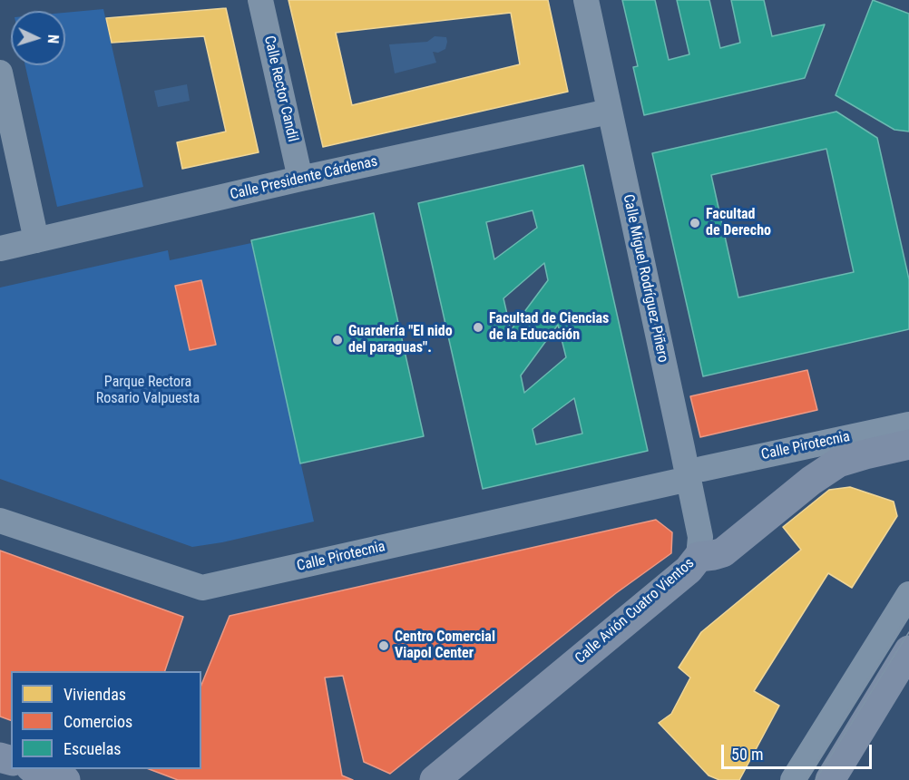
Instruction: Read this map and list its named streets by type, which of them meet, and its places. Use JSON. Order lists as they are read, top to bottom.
{
  "streets": {
    "main road": ["Calle Avión Cuatro Vientos"],
    "street": [
      "Calle Rector Candil",
      "Calle Presidente Cárdenas",
      "Calle Miguel Rodríguez Piñero",
      "Calle Pirotecnia"
    ]
  },
  "crossings": [
    ["Calle Rector Candil", "Calle Presidente Cárdenas"],
    ["Calle Presidente Cárdenas", "Calle Miguel Rodríguez Piñero"],
    ["Calle Miguel Rodríguez Piñero", "Calle Pirotecnia"],
    ["Calle Miguel Rodríguez Piñero", "Calle Avión Cuatro Vientos"]
  ],
  "parks": ["Parque Rectora Rosario Valpuesta"],
  "places": [
    "Facultad de Derecho",
    "Facultad de Ciencias de la Educación",
    "Guardería \"El nido del paraguas\".",
    "Centro Comercial Viapol Center"
  ],
  "legend": ["Viviendas", "Comercios", "Escuelas"],
  "scale_bar": "50 m",
  "north": "right"
}
